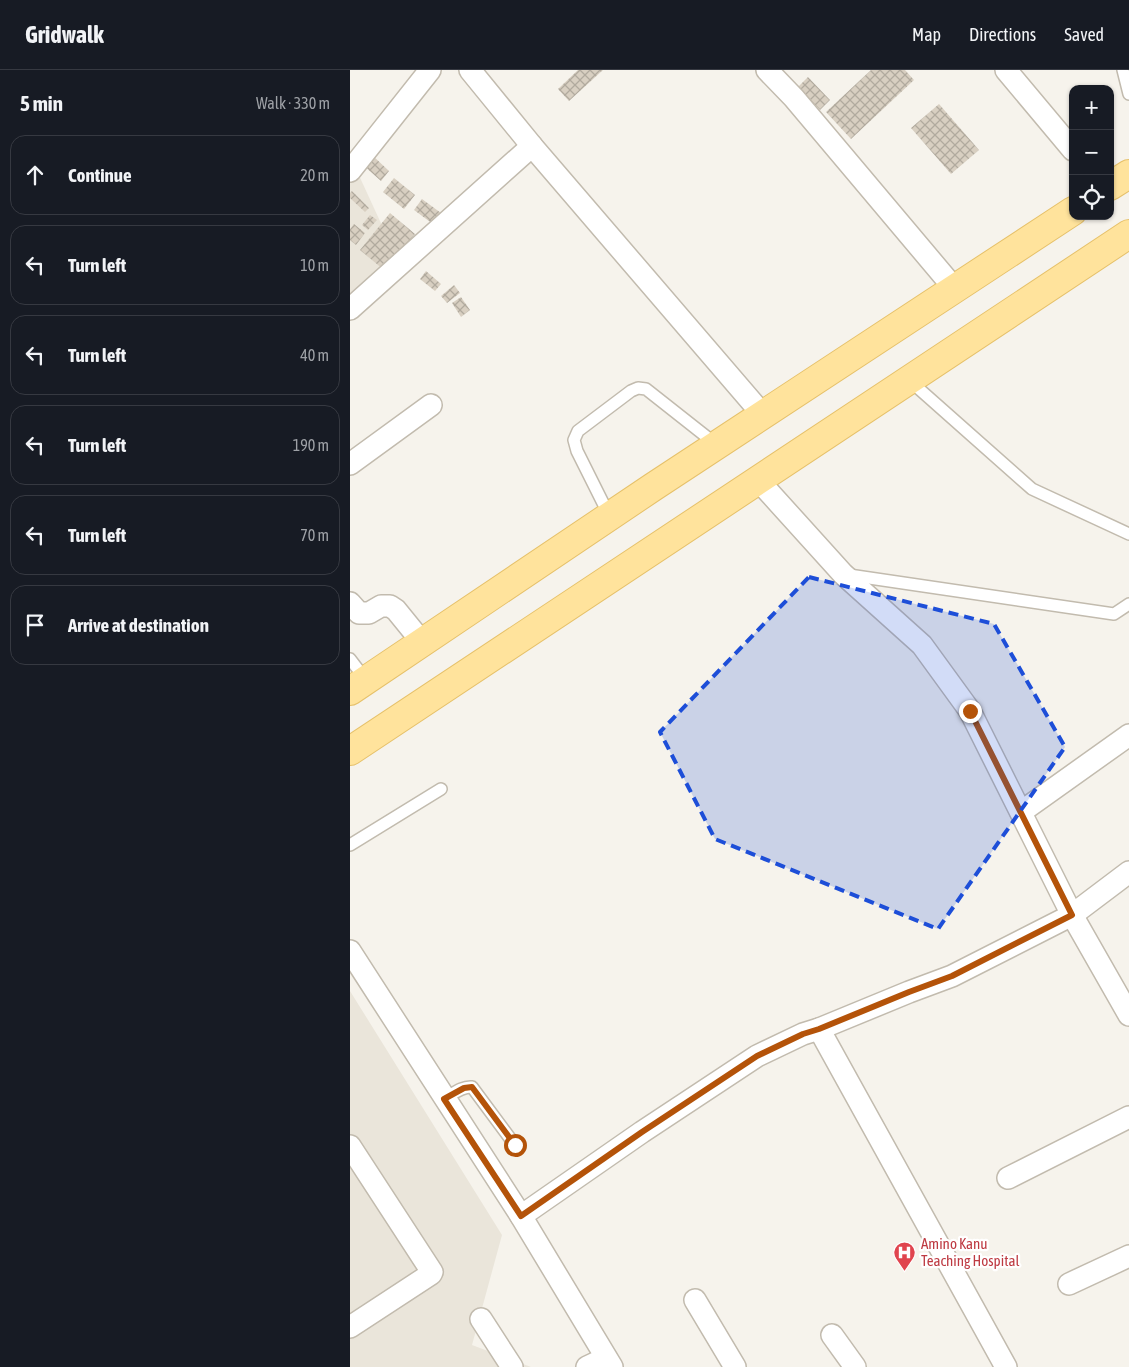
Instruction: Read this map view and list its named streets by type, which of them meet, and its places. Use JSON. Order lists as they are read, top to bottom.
{
  "places": {
    "hospital": ["Amino Kanu Teaching Hospital"]
  },
  "page": {
    "header": "Gridwalk",
    "nav": ["Map", "Directions", "Saved"],
    "heading": ["5 min", "Walk · 330 m"],
    "map_buttons": ["+", "−"],
    "list": [
      ["Continue", "20 m"],
      ["Turn left", "10 m"],
      ["Turn left", "40 m"],
      ["Turn left", "190 m"],
      ["Turn left", "70 m"],
      "Arrive at destination"
    ]
  }
}
